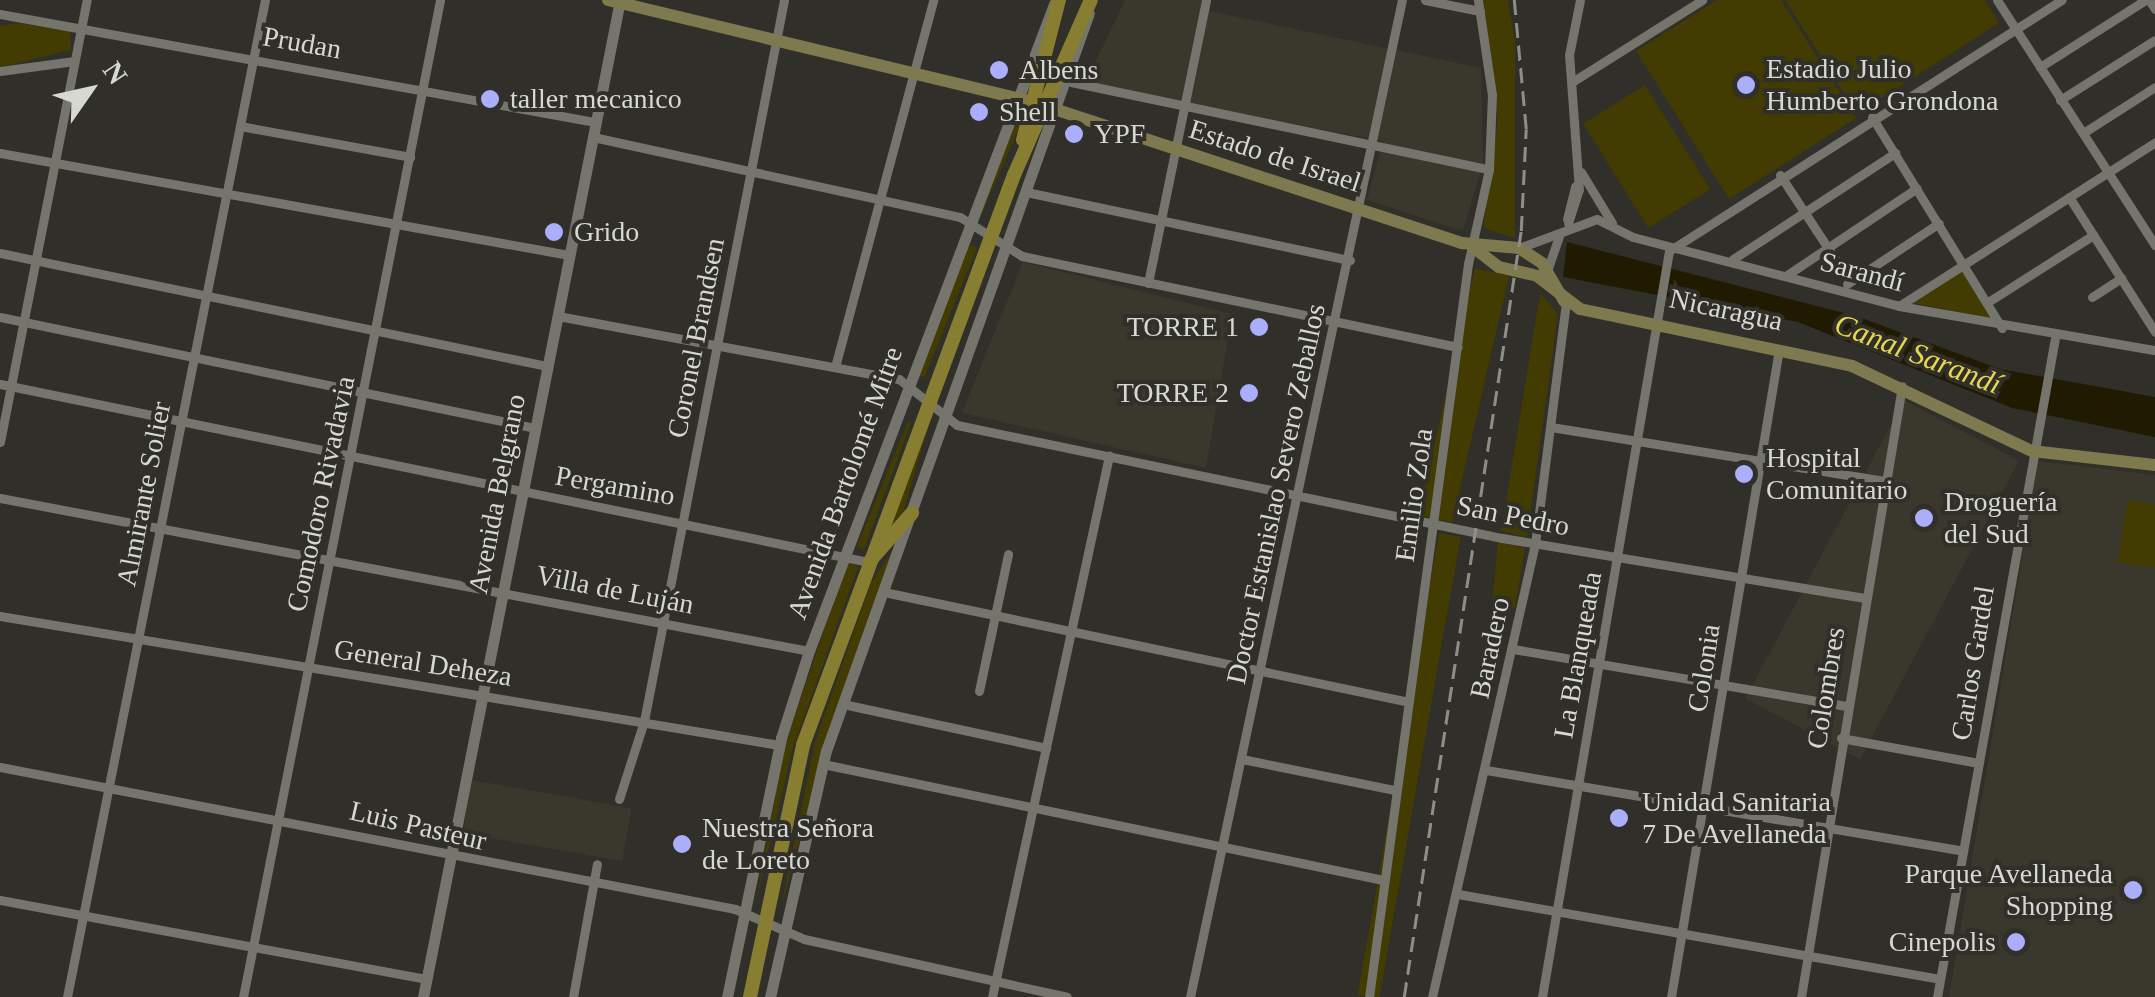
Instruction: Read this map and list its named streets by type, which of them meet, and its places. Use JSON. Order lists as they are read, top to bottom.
{
  "streets": {
    "main road": ["Estado de Israel", "Nicaragua", "Avenida Bartolomé Mitre"],
    "street": [
      "Prudan",
      "Sarandí",
      "Coronel Brandsen",
      "Pergamino",
      "Almirante Solier",
      "Comodoro Rivadavia",
      "Avenida Belgrano",
      "Doctor Estanislao Severo Zeballos",
      "Emilio Zola",
      "San Pedro",
      "Villa de Luján",
      "Baradero",
      "La Blanqueada",
      "General Deheza",
      "Carlos Gardel",
      "Colonia",
      "Colombres",
      "Luis Pasteur"
    ]
  },
  "crossings": [
    ["Prudan", "Almirante Solier"],
    ["Prudan", "Comodoro Rivadavia"],
    ["Prudan", "Avenida Belgrano"],
    ["Estado de Israel", "Nicaragua"],
    ["Estado de Israel", "Coronel Brandsen"],
    ["Estado de Israel", "Avenida Bartolomé Mitre"],
    ["Estado de Israel", "Avenida Belgrano"],
    ["Estado de Israel", "Doctor Estanislao Severo Zeballos"],
    ["Estado de Israel", "Emilio Zola"],
    ["Estado de Israel", "Baradero"],
    ["Sarandí", "La Blanqueada"],
    ["Sarandí", "Carlos Gardel"],
    ["Nicaragua", "Baradero"],
    ["Nicaragua", "La Blanqueada"],
    ["Nicaragua", "Carlos Gardel"],
    ["Nicaragua", "Colonia"],
    ["Nicaragua", "Colombres"],
    ["Coronel Brandsen", "Pergamino"],
    ["Coronel Brandsen", "Villa de Luján"],
    ["Coronel Brandsen", "General Deheza"],
    ["Avenida Bartolomé Mitre", "Pergamino"],
    ["Avenida Bartolomé Mitre", "San Pedro"],
    ["Avenida Bartolomé Mitre", "Villa de Luján"],
    ["Avenida Bartolomé Mitre", "General Deheza"],
    ["Avenida Bartolomé Mitre", "Luis Pasteur"],
    ["Pergamino", "Almirante Solier"],
    ["Pergamino", "Comodoro Rivadavia"],
    ["Pergamino", "Avenida Belgrano"],
    ["Almirante Solier", "Villa de Luján"],
    ["Almirante Solier", "General Deheza"],
    ["Almirante Solier", "Luis Pasteur"],
    ["Comodoro Rivadavia", "Villa de Luján"],
    ["Comodoro Rivadavia", "General Deheza"],
    ["Comodoro Rivadavia", "Luis Pasteur"],
    ["Avenida Belgrano", "Villa de Luján"],
    ["Avenida Belgrano", "General Deheza"],
    ["Avenida Belgrano", "Luis Pasteur"],
    ["Doctor Estanislao Severo Zeballos", "San Pedro"],
    ["Emilio Zola", "San Pedro"],
    ["San Pedro", "Baradero"],
    ["San Pedro", "La Blanqueada"],
    ["San Pedro", "Colonia"],
    ["San Pedro", "Colombres"]
  ],
  "water": ["Canal Sarandí"],
  "places": [
    "Albens",
    "Estadio Julio Humberto Grondona",
    "taller mecanico",
    "Shell",
    "YPF",
    "Grido",
    "TORRE 1",
    "TORRE 2",
    "Hospital Comunitario",
    "Droguería del Sud",
    "Unidad Sanitaria 7 De Avellaneda",
    "Nuestra Señora de Loreto",
    "Parque Avellaneda Shopping",
    "Cinepolis"
  ],
  "north": "top right"
}
